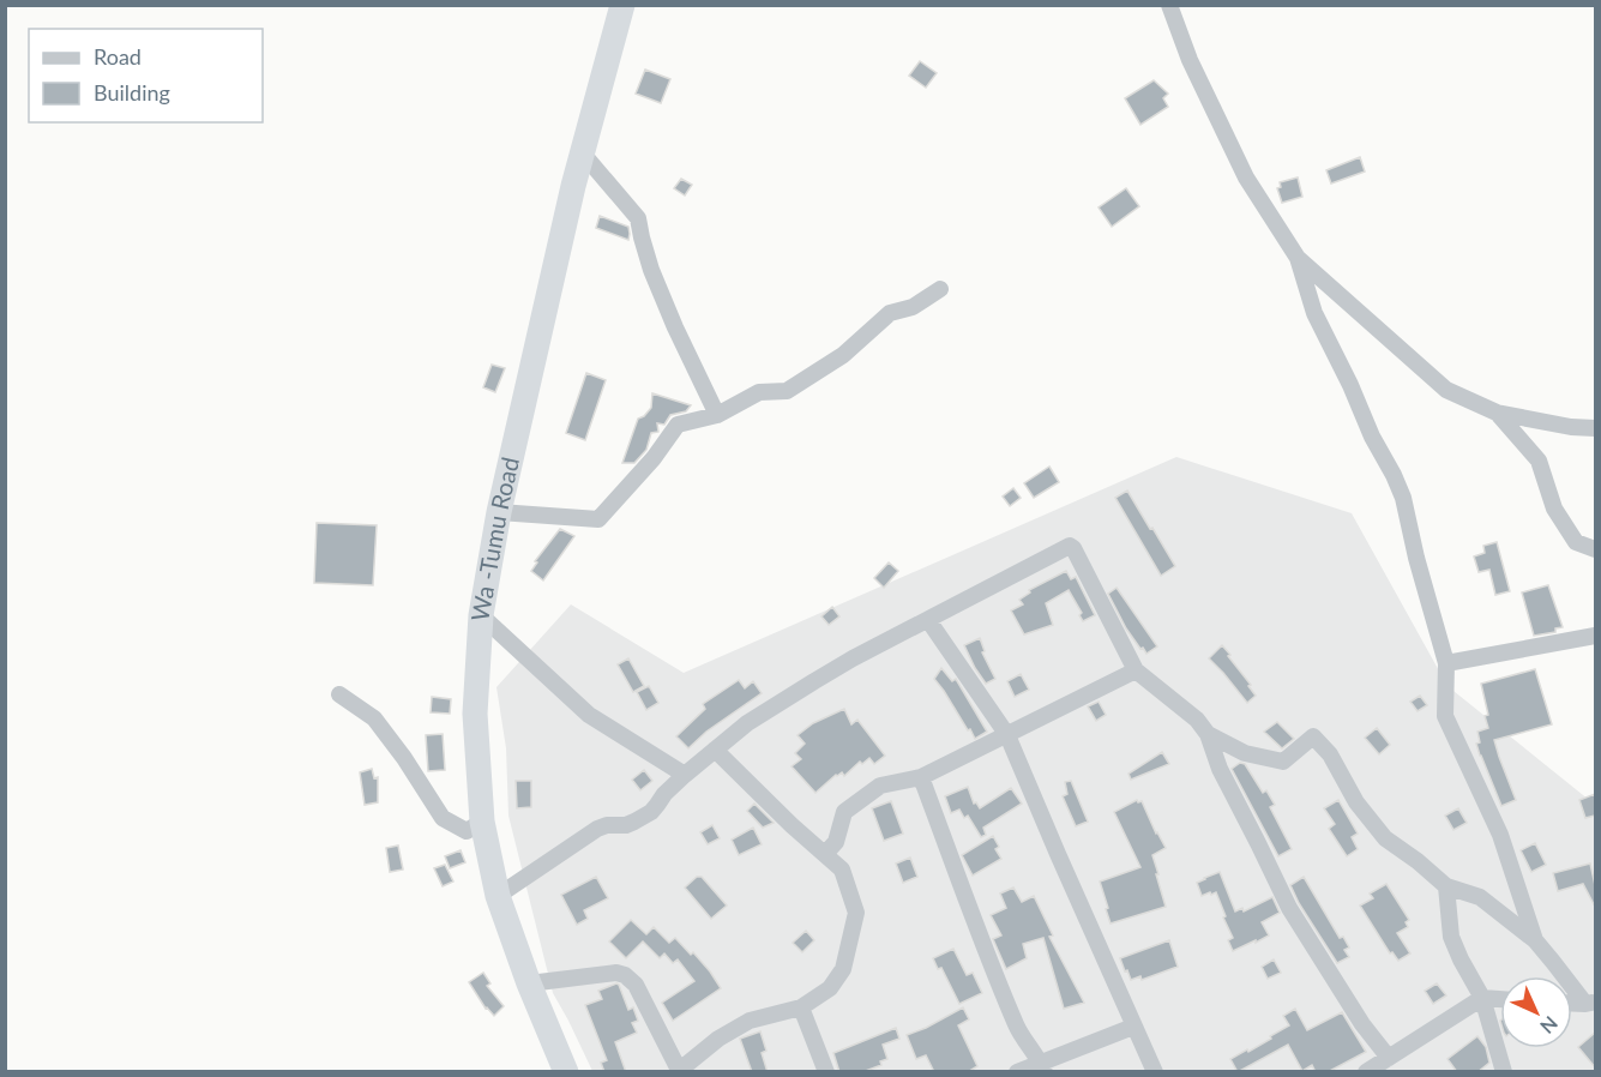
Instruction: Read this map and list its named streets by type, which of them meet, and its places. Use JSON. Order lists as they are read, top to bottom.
{
  "streets": {
    "highway": ["Wa -Tumu Road"]
  },
  "legend": ["Road", "Building"],
  "north": "bottom right"
}
